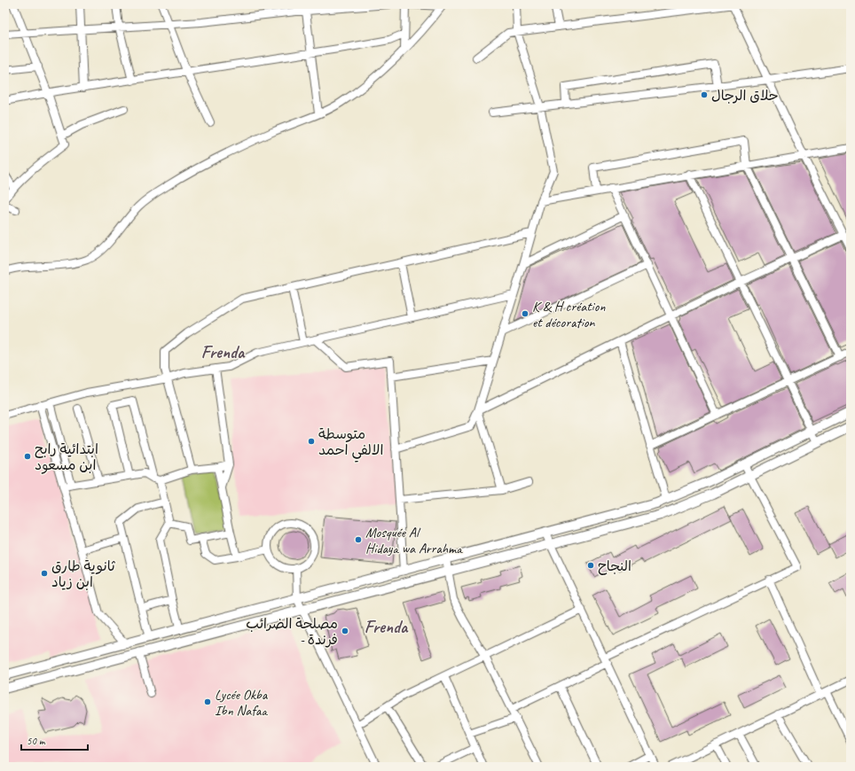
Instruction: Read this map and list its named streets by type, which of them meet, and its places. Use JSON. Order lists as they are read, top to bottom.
{
  "districts": ["Frenda", "Frenda"],
  "places": [
    "حلاق الرجال",
    "K & H création et décoration",
    "متوسطة الالفي احمد",
    "ابتدائية رابح ابن مسعود",
    "Mosquée Al Hidaya wa Arrahma",
    "النجاح",
    "ثانوية طارق ابن زياد",
    "مصلحة الضرائب - فرندة",
    "Lycée Okba Ibn Nafaa"
  ],
  "scale_bar": "50 m"
}
